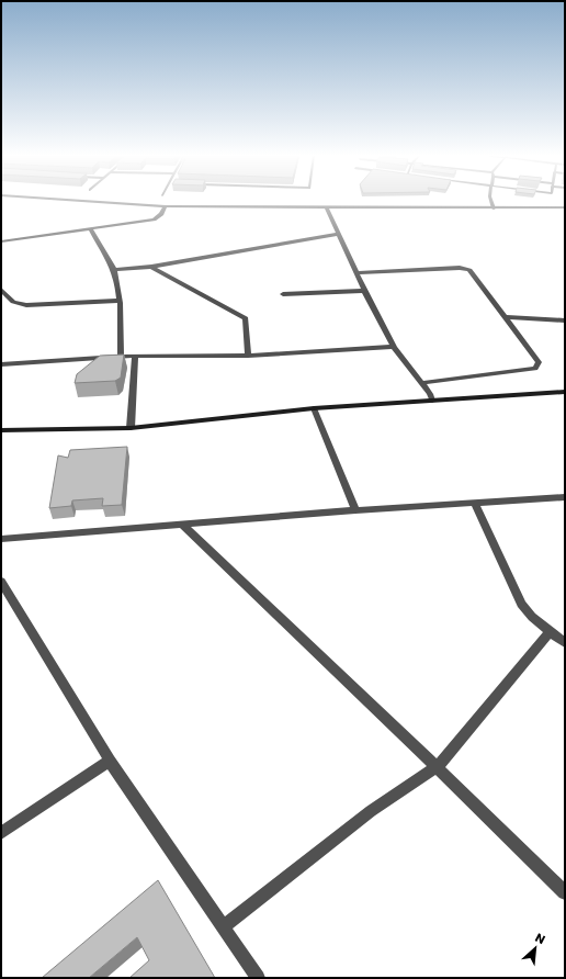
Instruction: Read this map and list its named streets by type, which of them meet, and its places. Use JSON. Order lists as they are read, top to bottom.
{
  "north": "top right"
}
